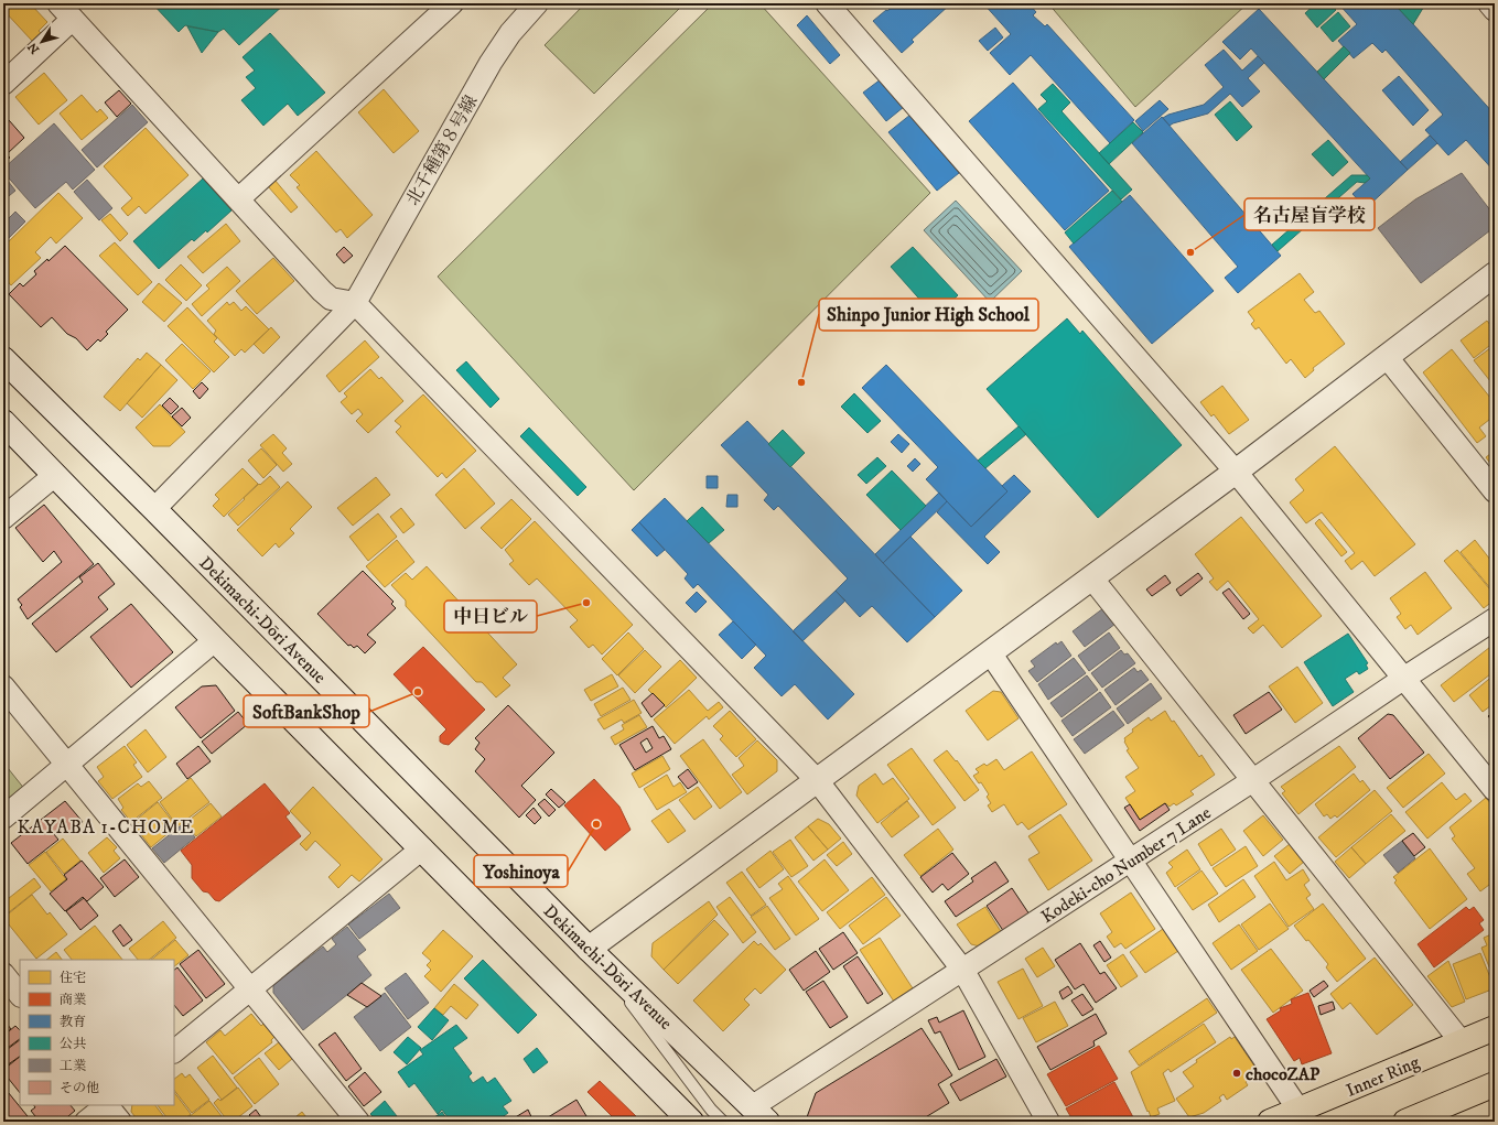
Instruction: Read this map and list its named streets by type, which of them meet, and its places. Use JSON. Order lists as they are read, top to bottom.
{
  "streets": {
    "main road": ["Dekimachi-Dōri Avenue", "Inner Ring"],
    "street": ["北千種第８号線", "Kodeki-cho Number 7 Lane"]
  },
  "crossings": [
    ["北千種第８号線", "Dekimachi-Dōri Avenue"],
    ["Dekimachi-Dōri Avenue", "Kodeki-cho Number 7 Lane"]
  ],
  "districts": ["KAYABA 1-CHOME"],
  "places": [
    "名古屋盲学校",
    "Shinpo Junior High School",
    "中日ビル",
    "SoftBankShop",
    "Yoshinoya",
    "chocoZAP"
  ],
  "legend": [
    "住宅",
    "商業",
    "教育",
    "公共",
    "工業",
    "その他"
  ],
  "north": "bottom left"
}
